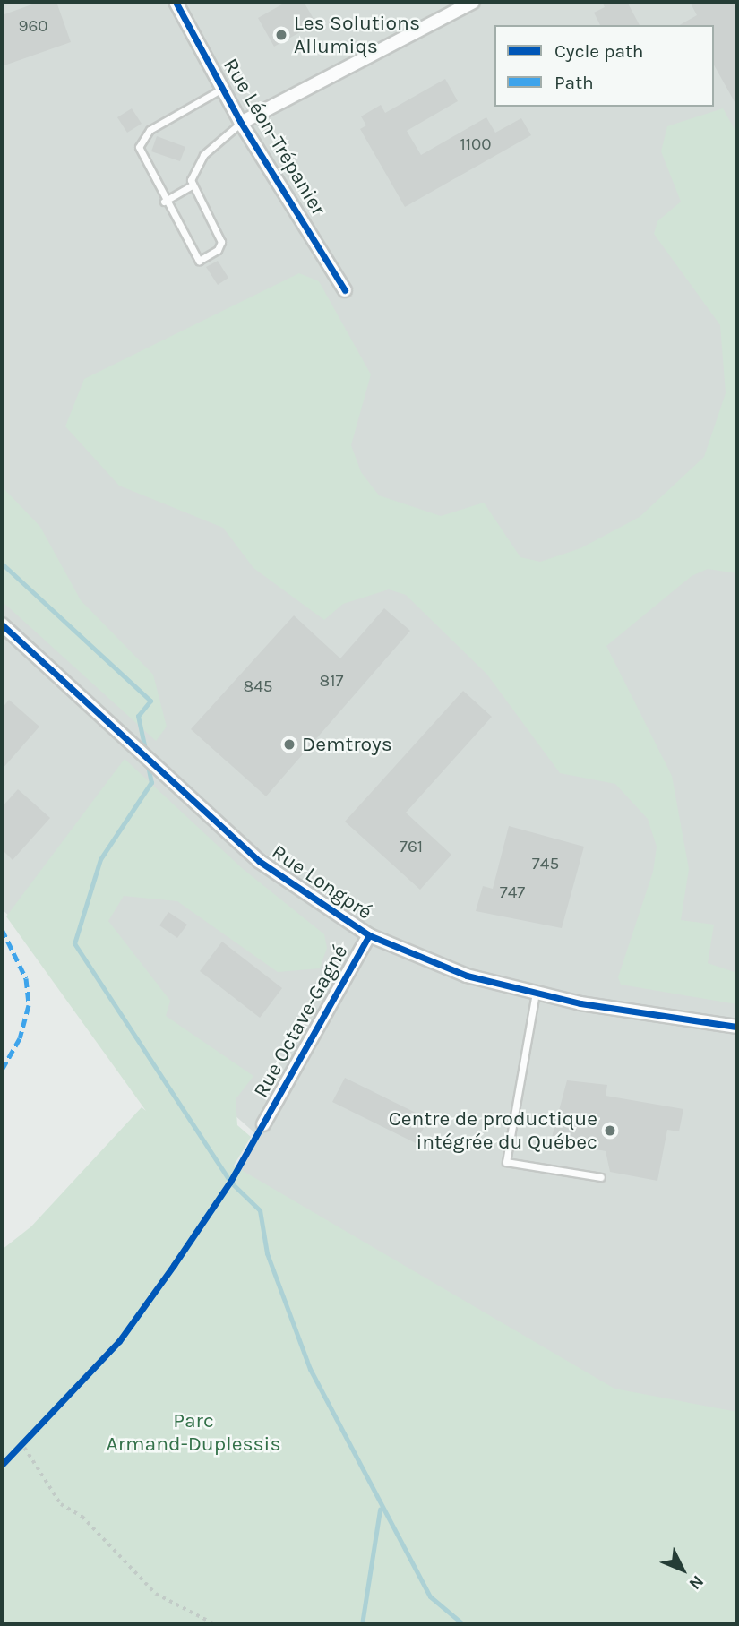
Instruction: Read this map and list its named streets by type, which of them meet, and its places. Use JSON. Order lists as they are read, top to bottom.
{
  "streets": {
    "street": ["Rue Léon-Trépanier", "Rue Longpré", "Rue Octave-Gagné"]
  },
  "crossings": [
    ["Rue Longpré", "Rue Octave-Gagné"]
  ],
  "parks": ["Parc Armand-Duplessis"],
  "places": ["Les Solutions Allumiqs", "Demtroys", "Centre de productique intégrée du Québec"],
  "house_numbers": [
    "960",
    "1100",
    "817",
    "845",
    "761",
    "745",
    "747"
  ],
  "legend": ["Cycle path", "Path"],
  "north": "bottom right"
}
